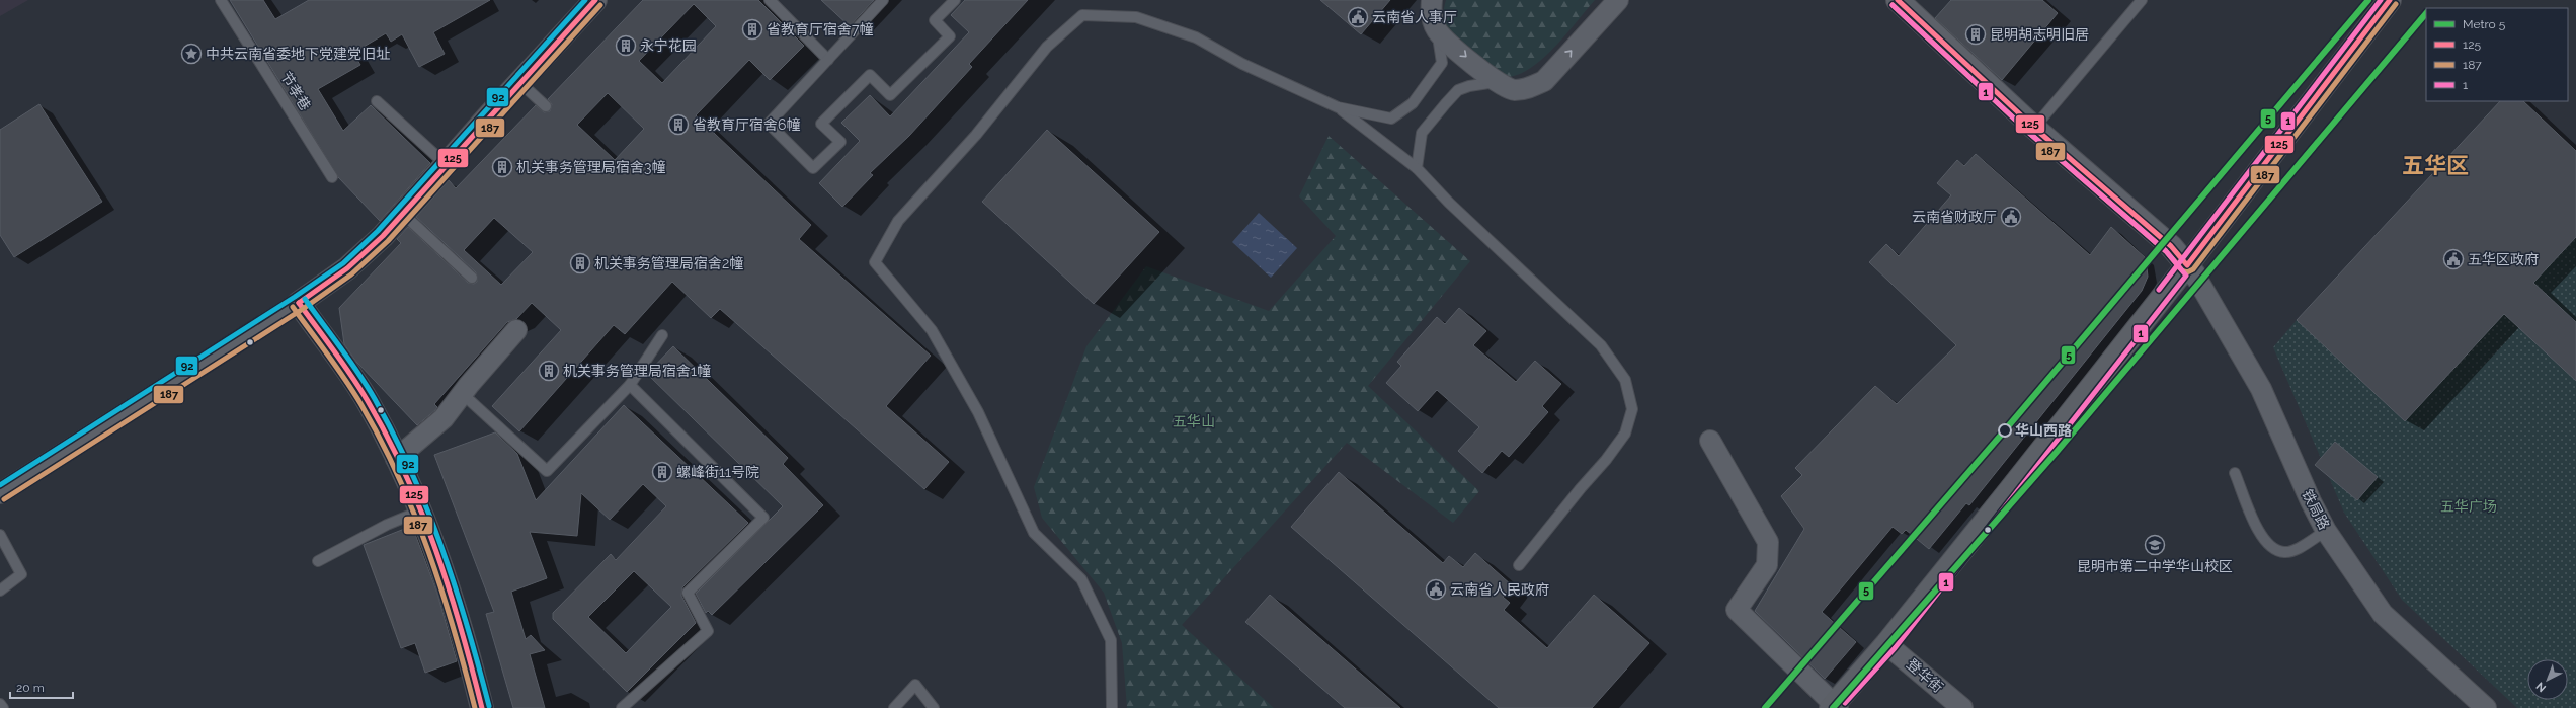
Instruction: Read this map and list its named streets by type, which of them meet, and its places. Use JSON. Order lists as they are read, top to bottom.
{
  "streets": {
    "street": ["铁局路", "登华街"],
    "lane": ["节孝巷"]
  },
  "districts": ["五华区"],
  "parks": ["五华山", "五华广场"],
  "places": {
    "public building": [
      "云南省人事厅",
      "云南省财政厅",
      "五华区政府",
      "云南省人民政府"
    ],
    "building": [
      "省教育厅宿舍7幢",
      "昆明胡志明旧居",
      "永宁花园",
      "省教育厅宿舍6幢",
      "机关事务管理局宿舍3幢",
      "机关事务管理局宿舍2幢",
      "机关事务管理局宿舍1幢",
      "螺峰街11号院"
    ],
    "place": ["中共云南省委地下党建党旧址"],
    "other": ["华山西路"],
    "school or university": ["昆明市第二中学华山校区"]
  },
  "lines": [
    "metro line 5",
    "transit line 125",
    "transit line 1",
    "transit line 92",
    "transit line 187"
  ],
  "legend": [
    "Metro 5",
    "125",
    "187",
    "1"
  ],
  "scale_bar": "20 m",
  "north": "bottom left"
}
